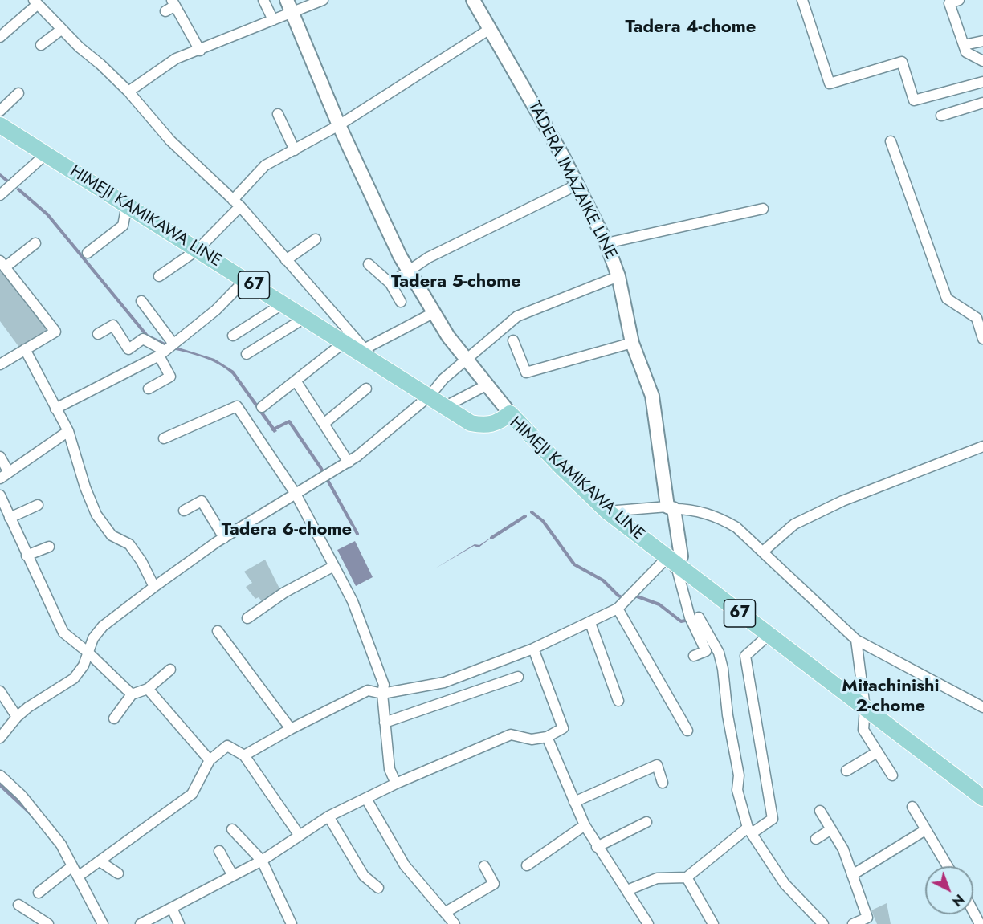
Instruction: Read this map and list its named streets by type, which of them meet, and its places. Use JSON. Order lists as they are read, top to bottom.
{
  "streets": {
    "main road": ["TADERA IMAZAIKE LINE", "HIMEJI KAMIKAWA LINE", "67"]
  },
  "crossings": [
    ["TADERA IMAZAIKE LINE", "HIMEJI KAMIKAWA LINE"]
  ],
  "districts": [
    "Tadera 4-chome",
    "Tadera 5-chome",
    "Tadera 6-chome",
    "Mitachinishi 2-chome"
  ],
  "north": "bottom right"
}
